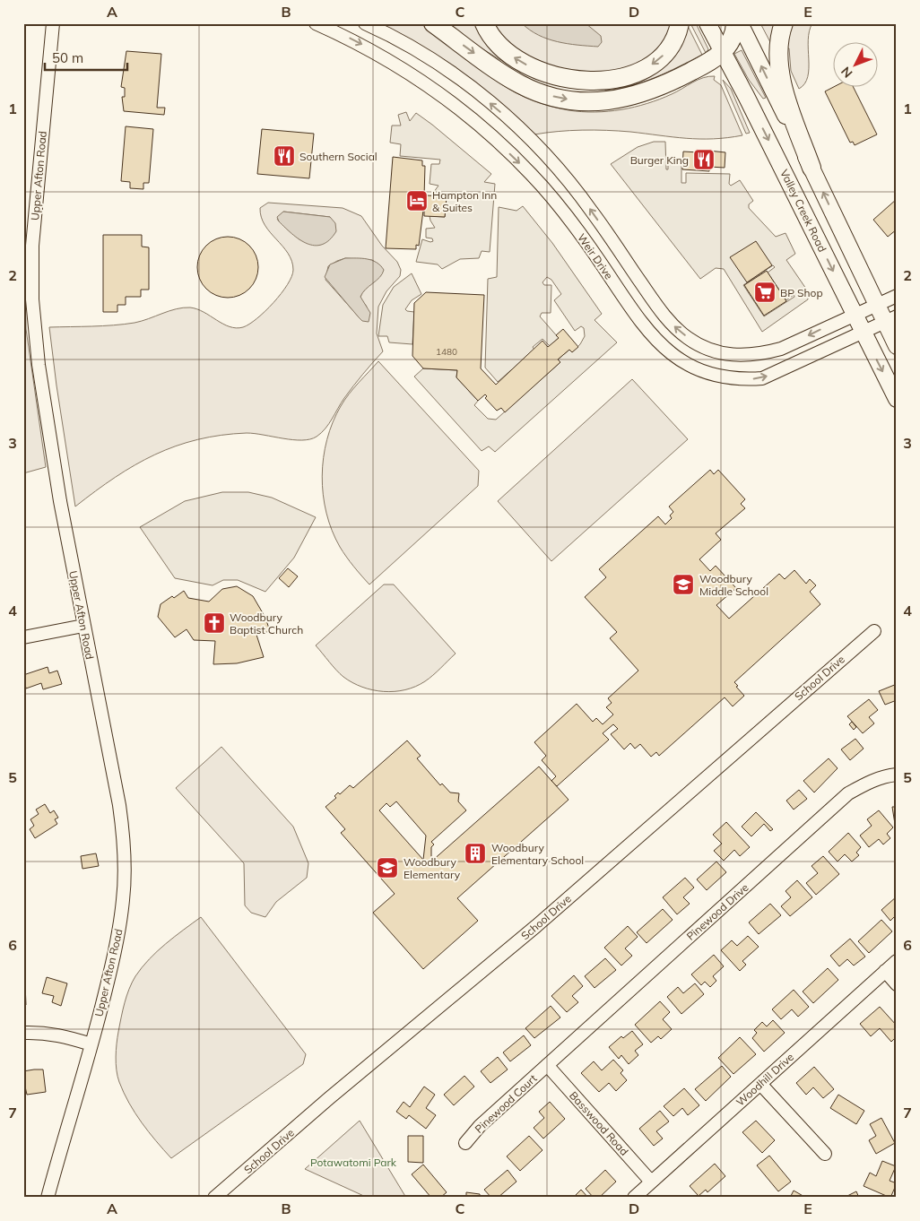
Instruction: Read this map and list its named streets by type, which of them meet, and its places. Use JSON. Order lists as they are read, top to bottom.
{
  "streets": {
    "main road": ["Valley Creek Road"],
    "street": [
      "Upper Afton Road",
      "Weir Drive",
      "School Drive",
      "Pinewood Drive",
      "Woodhill Drive",
      "Pinewood Court",
      "Basswood Road"
    ]
  },
  "crossings": [
    ["Valley Creek Road", "Weir Drive"],
    ["Pinewood Drive", "Pinewood Court"],
    ["Pinewood Drive", "Basswood Road"],
    ["Woodhill Drive", "Basswood Road"],
    ["Pinewood Court", "Basswood Road"]
  ],
  "parks": ["Potawatomi Park"],
  "places": {
    "restaurant": ["Southern Social", "Burger King"],
    "hotel": ["Hampton Inn & Suites"],
    "supermarket": ["BP Shop"],
    "school or university": ["Woodbury Middle School", "Woodbury Elementary"],
    "church": ["Woodbury Baptist Church"],
    "building": ["Woodbury Elementary School"]
  },
  "house_numbers": ["1480"],
  "scale_bar": "50 m",
  "north": "bottom left",
  "grid": {
    "columns": [
      "A",
      "B",
      "C",
      "D",
      "E"
    ],
    "rows": [
      "1",
      "2",
      "3",
      "4",
      "5",
      "6",
      "7"
    ]
  }
}
